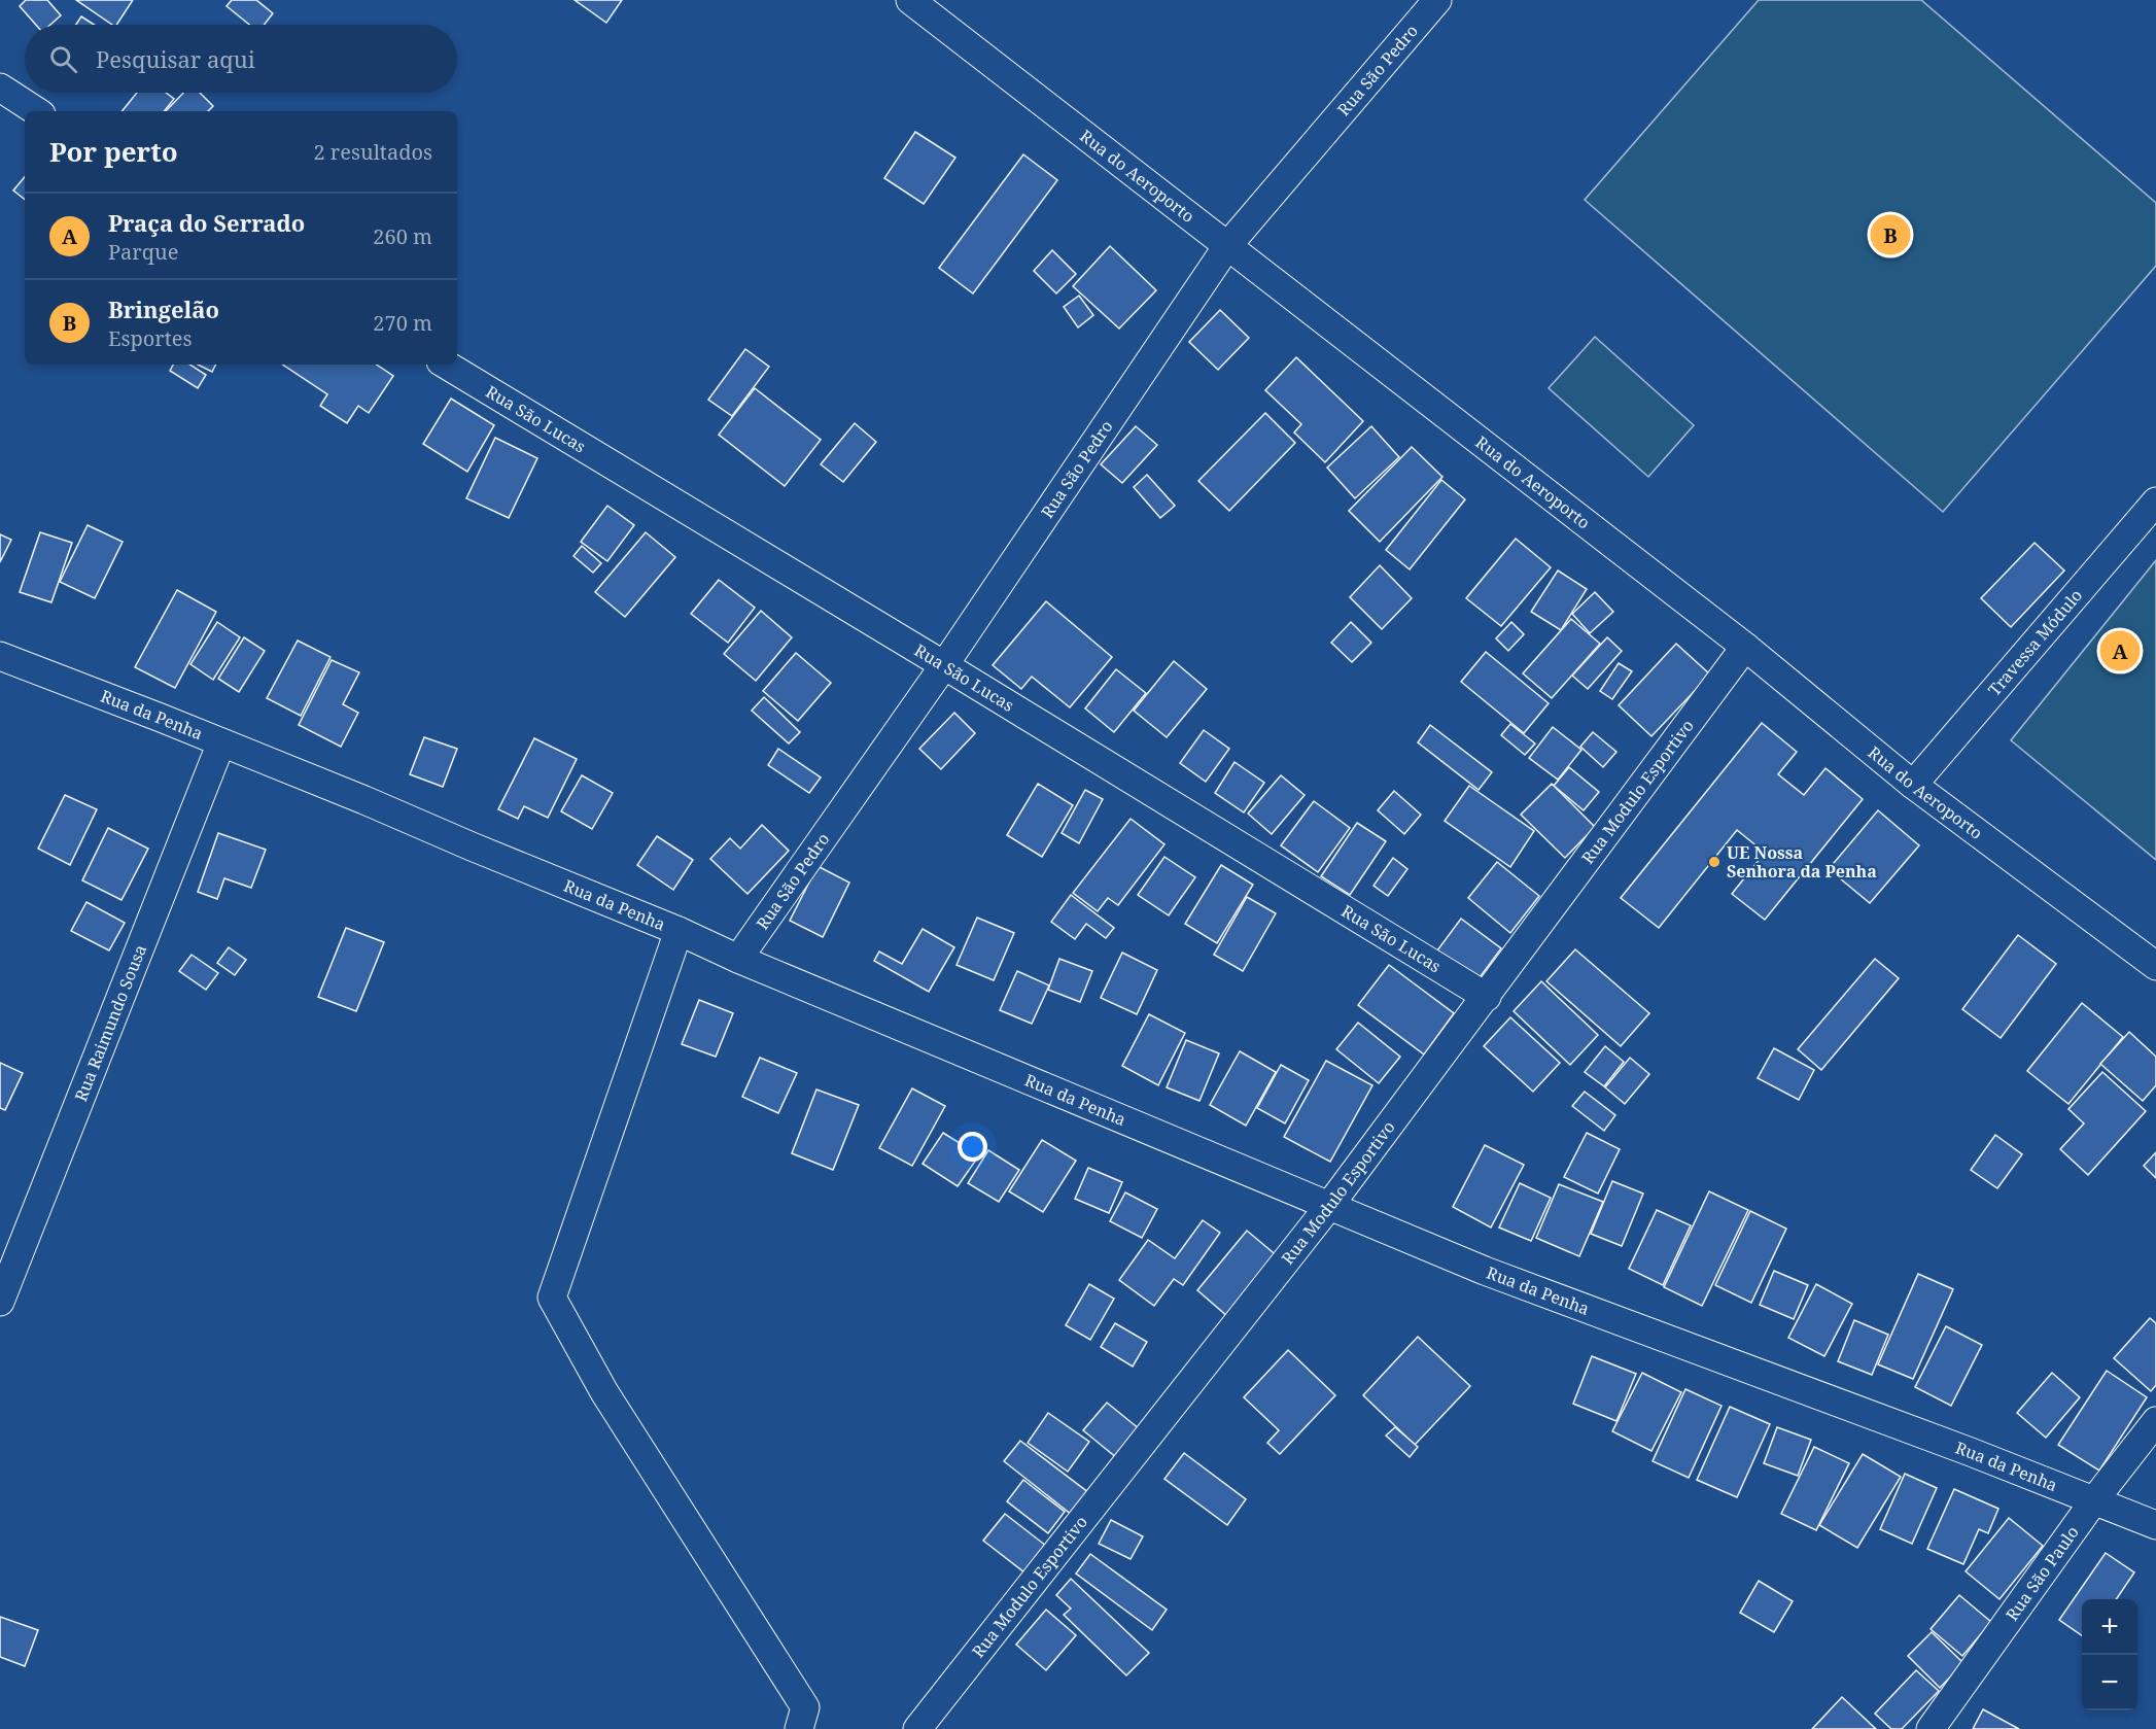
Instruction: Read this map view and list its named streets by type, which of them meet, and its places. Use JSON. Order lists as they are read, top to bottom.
{
  "streets": {
    "street": [
      "Rua São Pedro",
      "Rua do Aeroporto",
      "Rua São Lucas",
      "Travessa Módulo",
      "Rua da Penha",
      "Rua Modulo Esportivo",
      "Rua Raimundo Sousa",
      "Rua São Paulo"
    ]
  },
  "crossings": [
    ["Rua São Pedro", "Rua do Aeroporto"],
    ["Rua São Pedro", "Rua São Lucas"],
    ["Rua São Pedro", "Rua da Penha"],
    ["Rua do Aeroporto", "Travessa Módulo"],
    ["Rua do Aeroporto", "Rua Modulo Esportivo"],
    ["Rua São Lucas", "Rua Modulo Esportivo"],
    ["Rua da Penha", "Rua Modulo Esportivo"],
    ["Rua da Penha", "Rua Raimundo Sousa"],
    ["Rua da Penha", "Rua São Paulo"]
  ],
  "places": ["UE Nossa Senhora da Penha"],
  "page": {
    "search": "Pesquisar aqui",
    "heading": ["Por perto", "2 resultados"],
    "list": [
      {
        "mark": "A",
        "name": "Praça do Serrado",
        "note": "Parque",
        "value": "260 m"
      },
      {
        "mark": "B",
        "name": "Bringelão",
        "note": "Esportes",
        "value": "270 m"
      }
    ],
    "pins": ["B", "A"],
    "map_buttons": ["+", "−"]
  }
}
